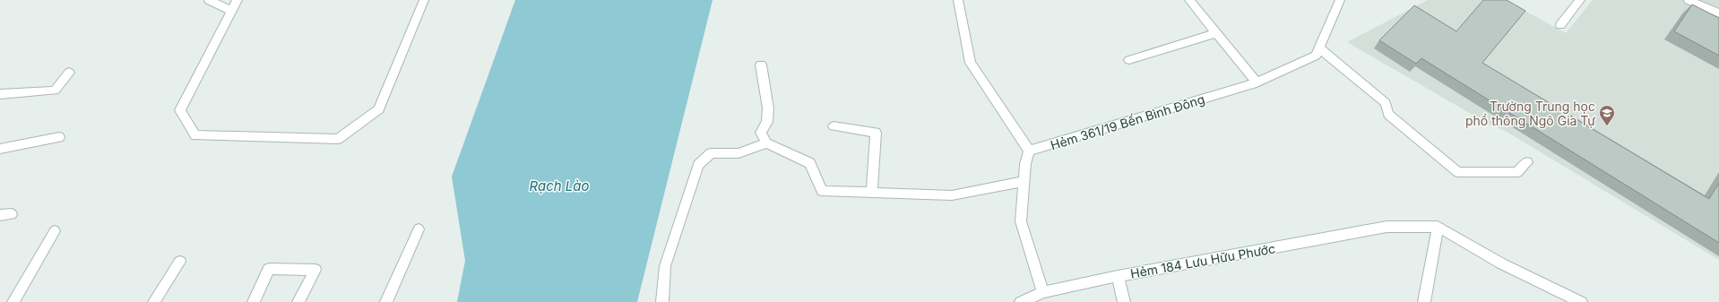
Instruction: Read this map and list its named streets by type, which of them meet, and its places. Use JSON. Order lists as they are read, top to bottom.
{
  "streets": {
    "street": ["Hẻm 361/19 Bến Bình Đông", "Hẻm 184 Lưu Hữu Phước"]
  },
  "water": ["Rạch Lào"],
  "places": {
    "school or university": ["Trường Trung học phổ thông Ngô Gia Tự"]
  }
}
